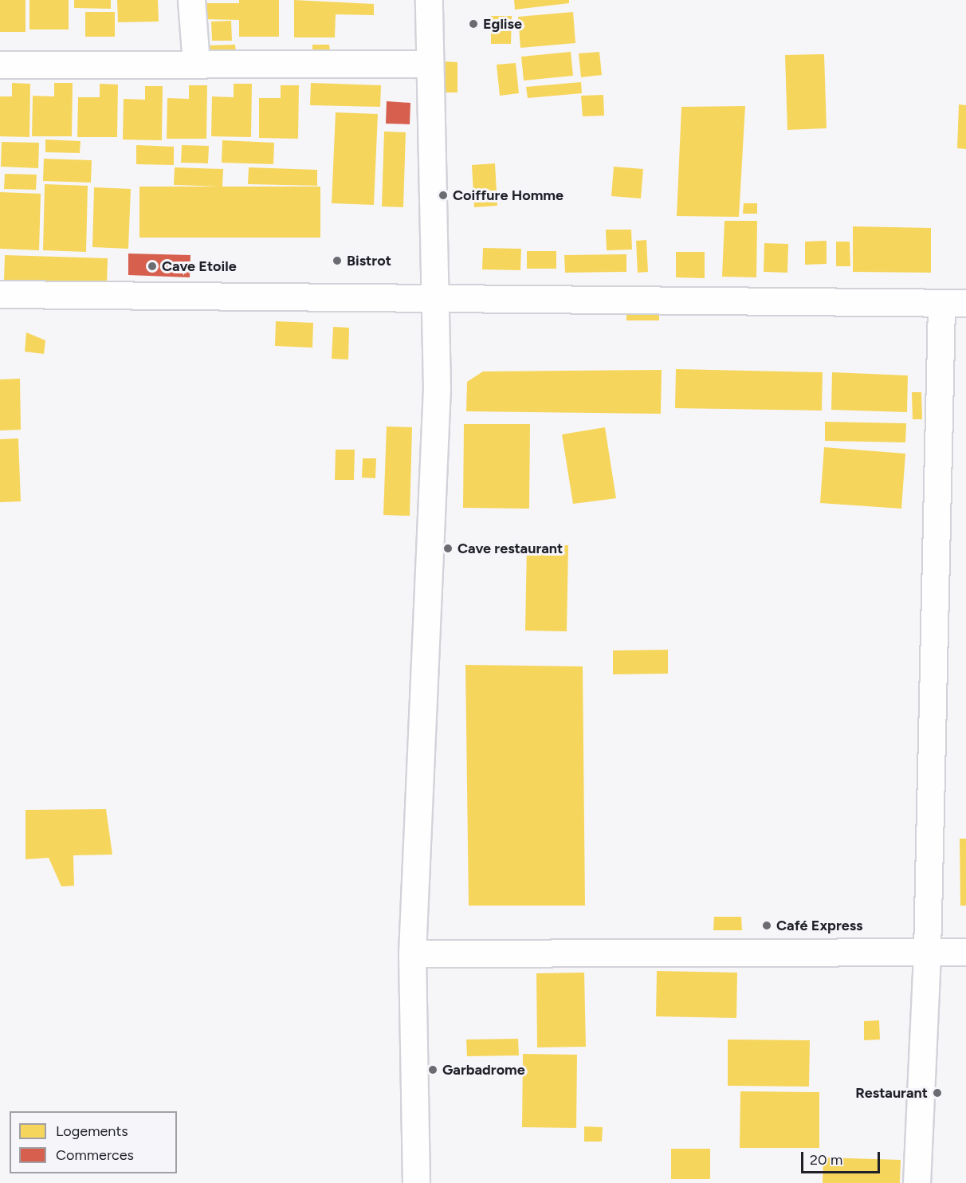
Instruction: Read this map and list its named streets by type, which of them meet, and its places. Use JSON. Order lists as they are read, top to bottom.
{
  "places": [
    "Eglise",
    "Coiffure Homme",
    "Bistrot",
    "Cave Etoile",
    "Cave restaurant",
    "Café Express",
    "Garbadrome",
    "Restaurant"
  ],
  "legend": ["Logements", "Commerces"],
  "scale_bar": "20 m"
}
